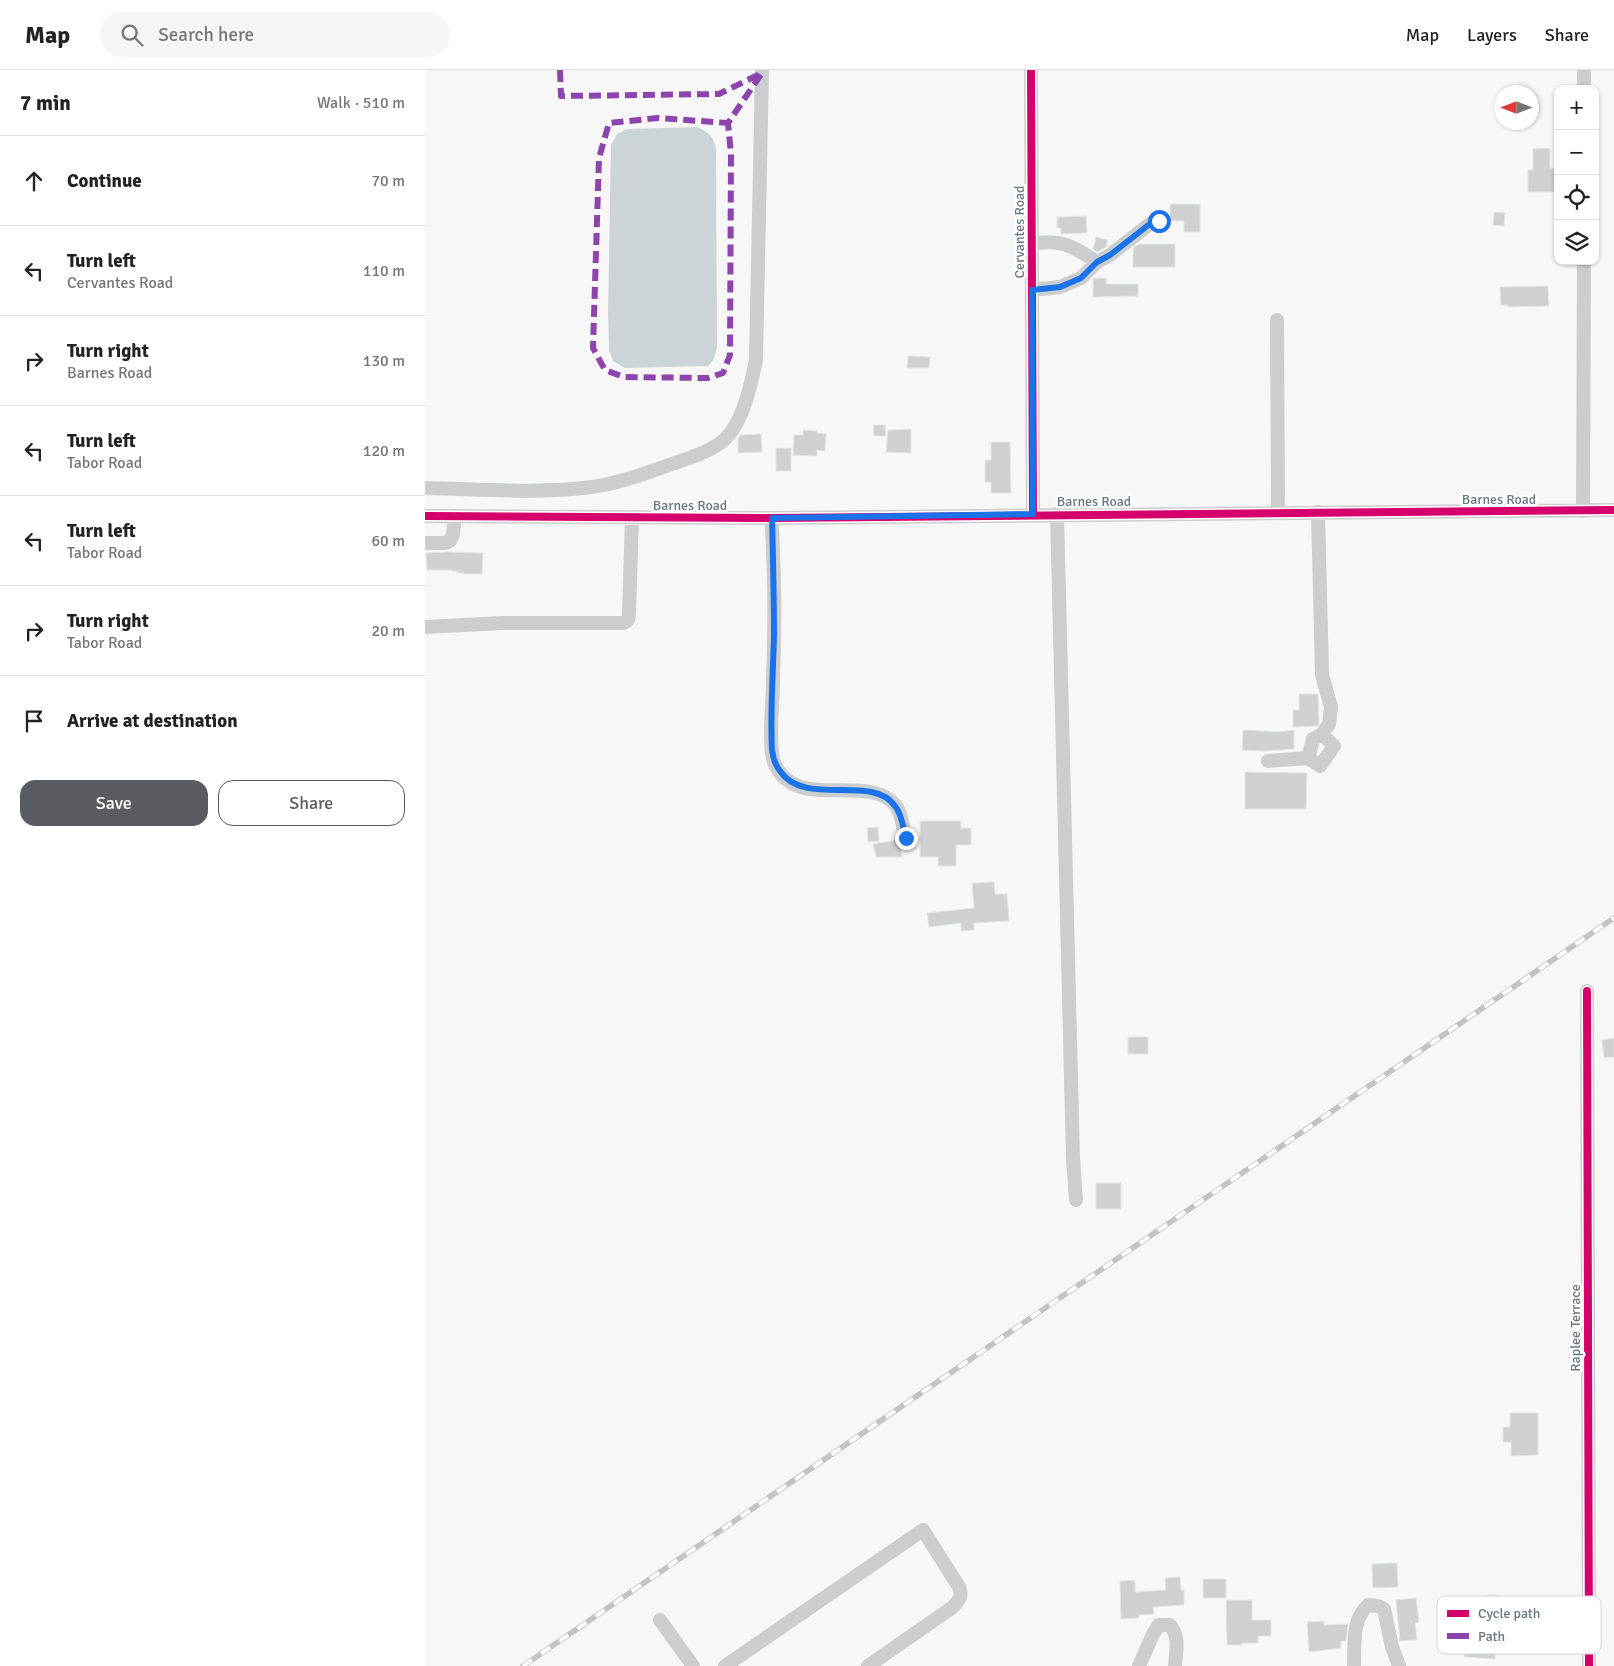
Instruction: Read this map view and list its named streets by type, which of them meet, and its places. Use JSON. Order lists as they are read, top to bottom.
{
  "streets": {
    "street": ["Cervantes Road", "Barnes Road", "Raplee Terrace"]
  },
  "crossings": [
    ["Cervantes Road", "Barnes Road"]
  ],
  "legend": ["Cycle path", "Path"],
  "north": "left",
  "page": {
    "header": "Map",
    "search": "Search here",
    "nav": ["Map", "Layers", "Share"],
    "heading": ["7 min", "Walk · 510 m"],
    "map_buttons": ["+", "−"],
    "list": [
      ["Continue", "70 m"],
      ["Turn left", "Cervantes Road", "110 m"],
      ["Turn right", "Barnes Road", "130 m"],
      ["Turn left", "Tabor Road", "120 m"],
      ["Turn left", "Tabor Road", "60 m"],
      ["Turn right", "Tabor Road", "20 m"],
      "Arrive at destination"
    ],
    "buttons": ["Save", "Share"]
  }
}
